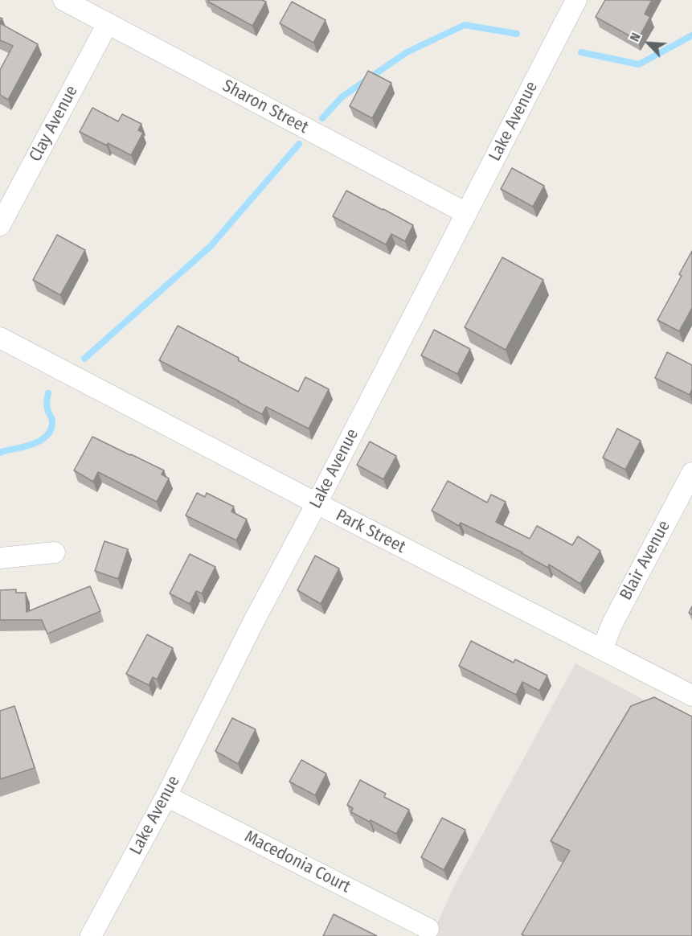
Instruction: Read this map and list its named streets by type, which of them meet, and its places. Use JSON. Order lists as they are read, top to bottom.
{
  "streets": {
    "street": [
      "Sharon Street",
      "Lake Avenue",
      "Clay Avenue",
      "Park Street",
      "Blair Avenue",
      "Macedonia Court"
    ]
  },
  "crossings": [
    ["Sharon Street", "Lake Avenue"],
    ["Sharon Street", "Clay Avenue"],
    ["Lake Avenue", "Park Street"],
    ["Lake Avenue", "Macedonia Court"],
    ["Park Street", "Blair Avenue"]
  ],
  "north": "top left"
}
